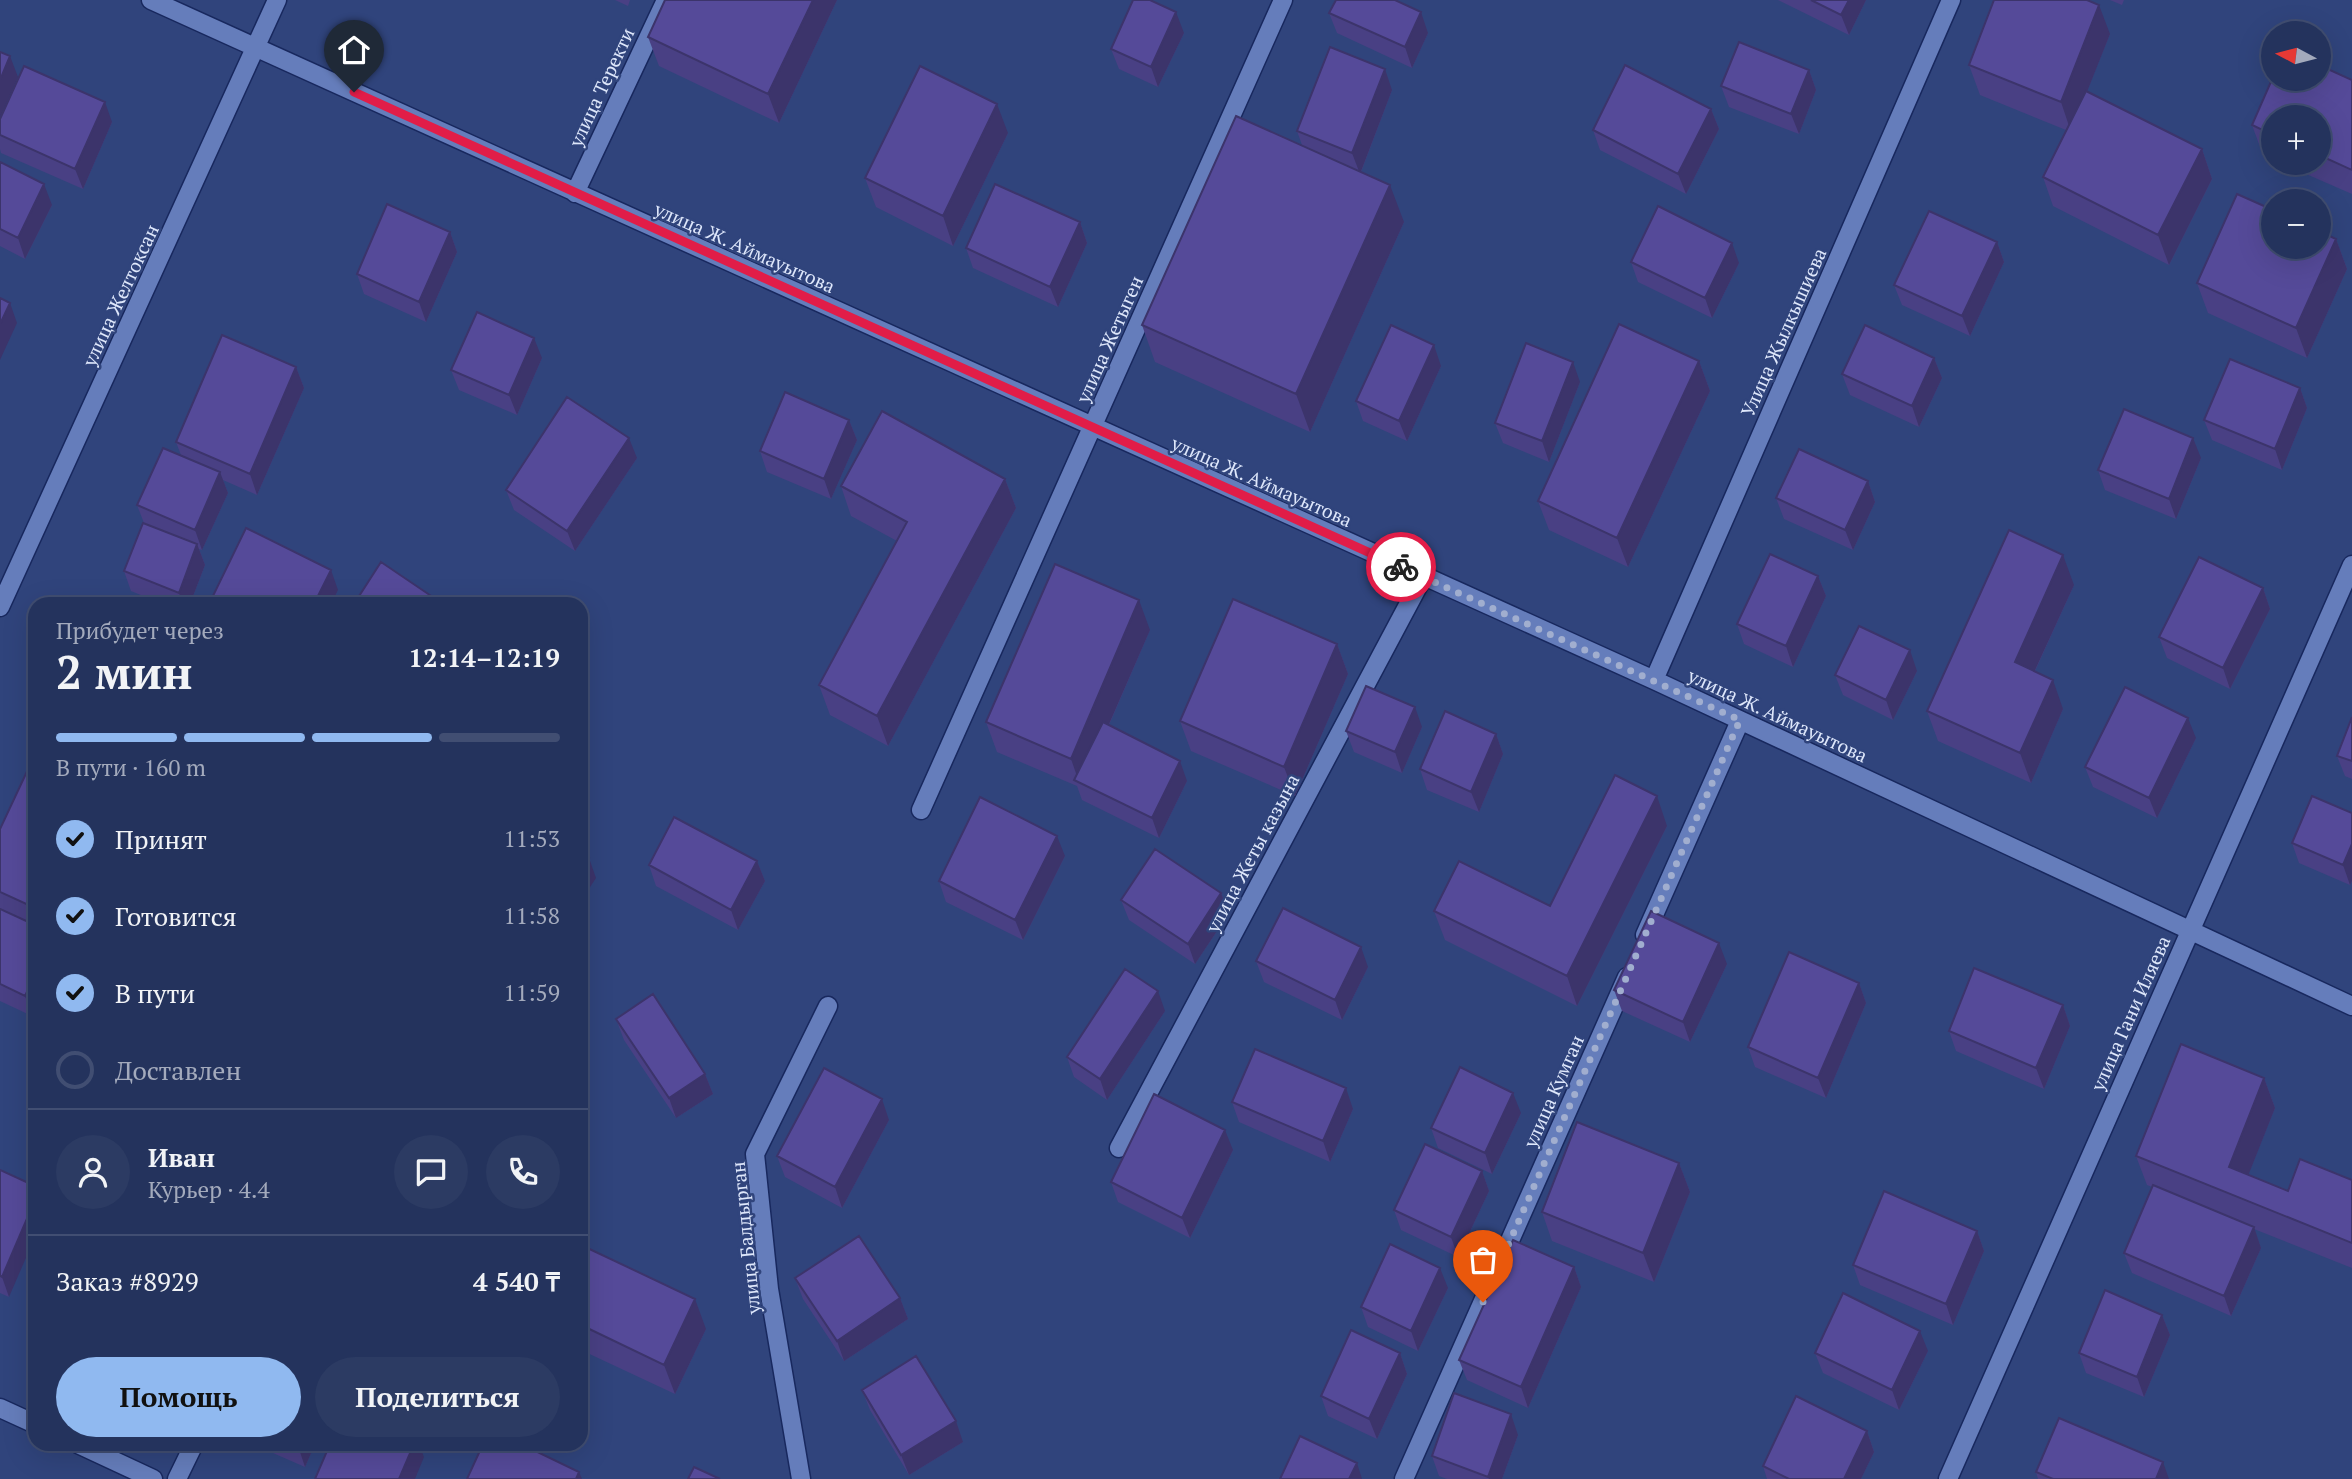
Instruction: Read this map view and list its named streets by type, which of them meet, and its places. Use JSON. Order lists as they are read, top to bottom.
{
  "streets": {
    "street": [
      "улица Теректи",
      "улица Ж. Аймауытова",
      "улица Желтоксан",
      "Улица Жылкышиева",
      "улица Жетыген",
      "улица Жеты казына",
      "улица Гани Иляева",
      "улица Кумган",
      "улица Балдырган"
    ]
  },
  "crossings": [
    ["улица Теректи", "улица Ж. Аймауытова"],
    ["улица Ж. Аймауытова", "улица Желтоксан"],
    ["улица Ж. Аймауытова", "Улица Жылкышиева"],
    ["улица Ж. Аймауытова", "улица Жетыген"],
    ["улица Ж. Аймауытова", "улица Жеты казына"],
    ["улица Ж. Аймауытова", "улица Гани Иляева"],
    ["улица Ж. Аймауытова", "улица Кумган"]
  ],
  "north": "left",
  "page": {
    "map_buttons": ["+", "−"],
    "heading": ["2 мин", "Прибудет через", "12:14–12:19"],
    "panel": [
      "Иван",
      "Курьер · 4.4",
      "Заказ #8929",
      "4 540 ₸"
    ],
    "bar": "В пути · 160 m",
    "list": [
      ["Принят", "11:53"],
      ["Готовится", "11:58"],
      ["В пути", "11:59"],
      "Доставлен"
    ],
    "buttons": ["Помощь", "Поделиться"]
  }
}
